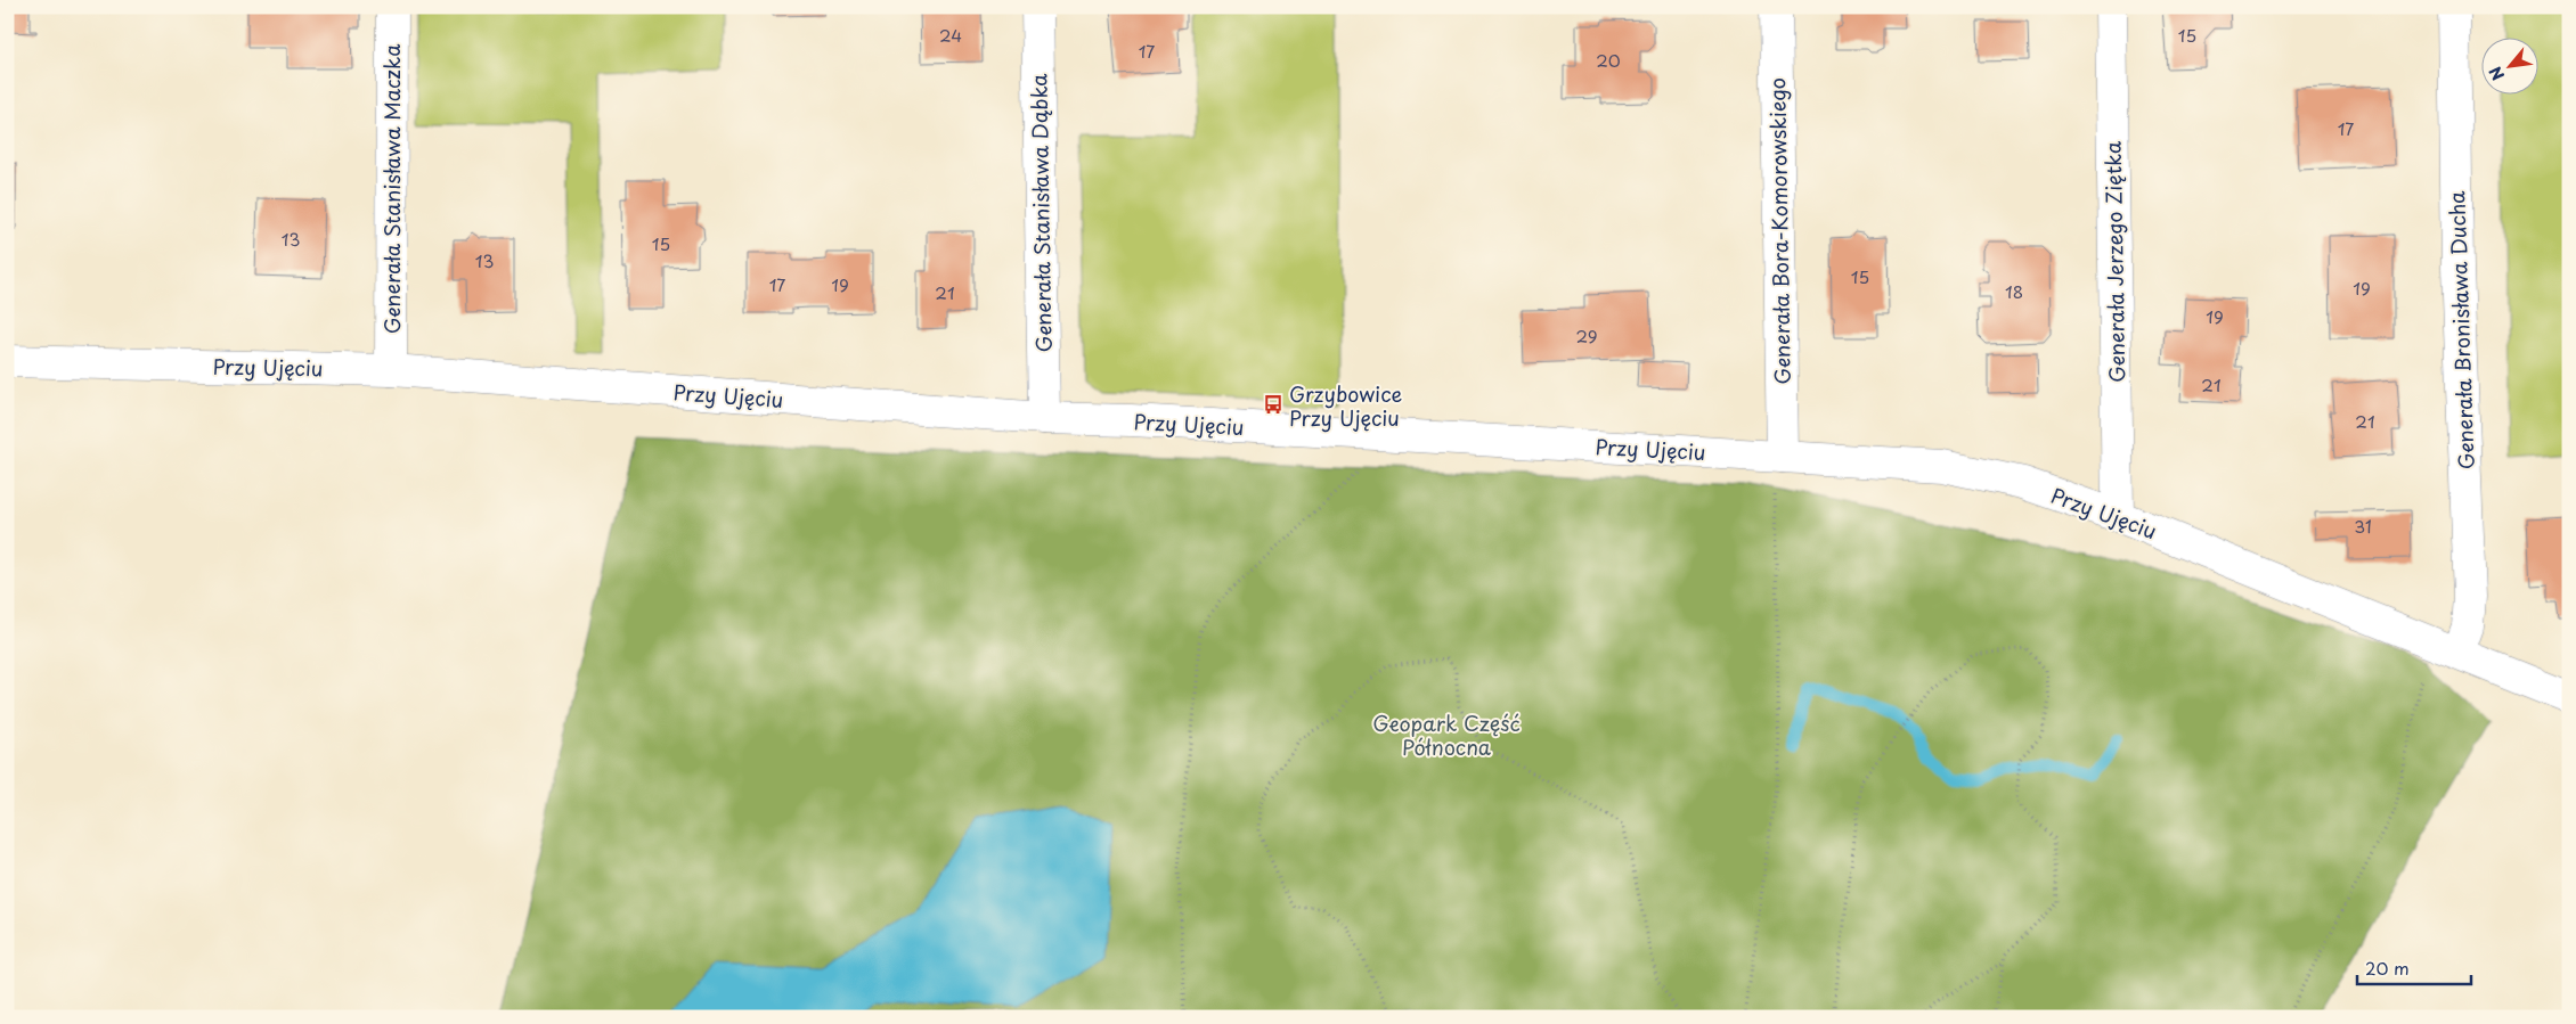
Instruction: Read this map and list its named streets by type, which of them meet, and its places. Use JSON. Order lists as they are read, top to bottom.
{
  "streets": {
    "street": [
      "Generała Stanisława Maczka",
      "Generała Stanisława Dąbka",
      "Generała Bora-Komorowskiego",
      "Generała Jerzego Ziętka",
      "Generała Bronisława Ducha",
      "Przy Ujęciu"
    ]
  },
  "crossings": [
    ["Generała Stanisława Maczka", "Przy Ujęciu"],
    ["Generała Stanisława Dąbka", "Przy Ujęciu"],
    ["Generała Bora-Komorowskiego", "Przy Ujęciu"],
    ["Generała Jerzego Ziętka", "Przy Ujęciu"],
    ["Generała Bronisława Ducha", "Przy Ujęciu"]
  ],
  "parks": ["Geopark Część Północna"],
  "places": {
    "bus stop": ["Grzybowice Przy Ujęciu"]
  },
  "house_numbers": [
    "24",
    "15",
    "17",
    "20",
    "17",
    "13",
    "15",
    "13",
    "15",
    "17",
    "19",
    "19",
    "18",
    "21",
    "19",
    "29",
    "21",
    "21",
    "31"
  ],
  "scale_bar": "20 m",
  "north": "bottom left"
}
